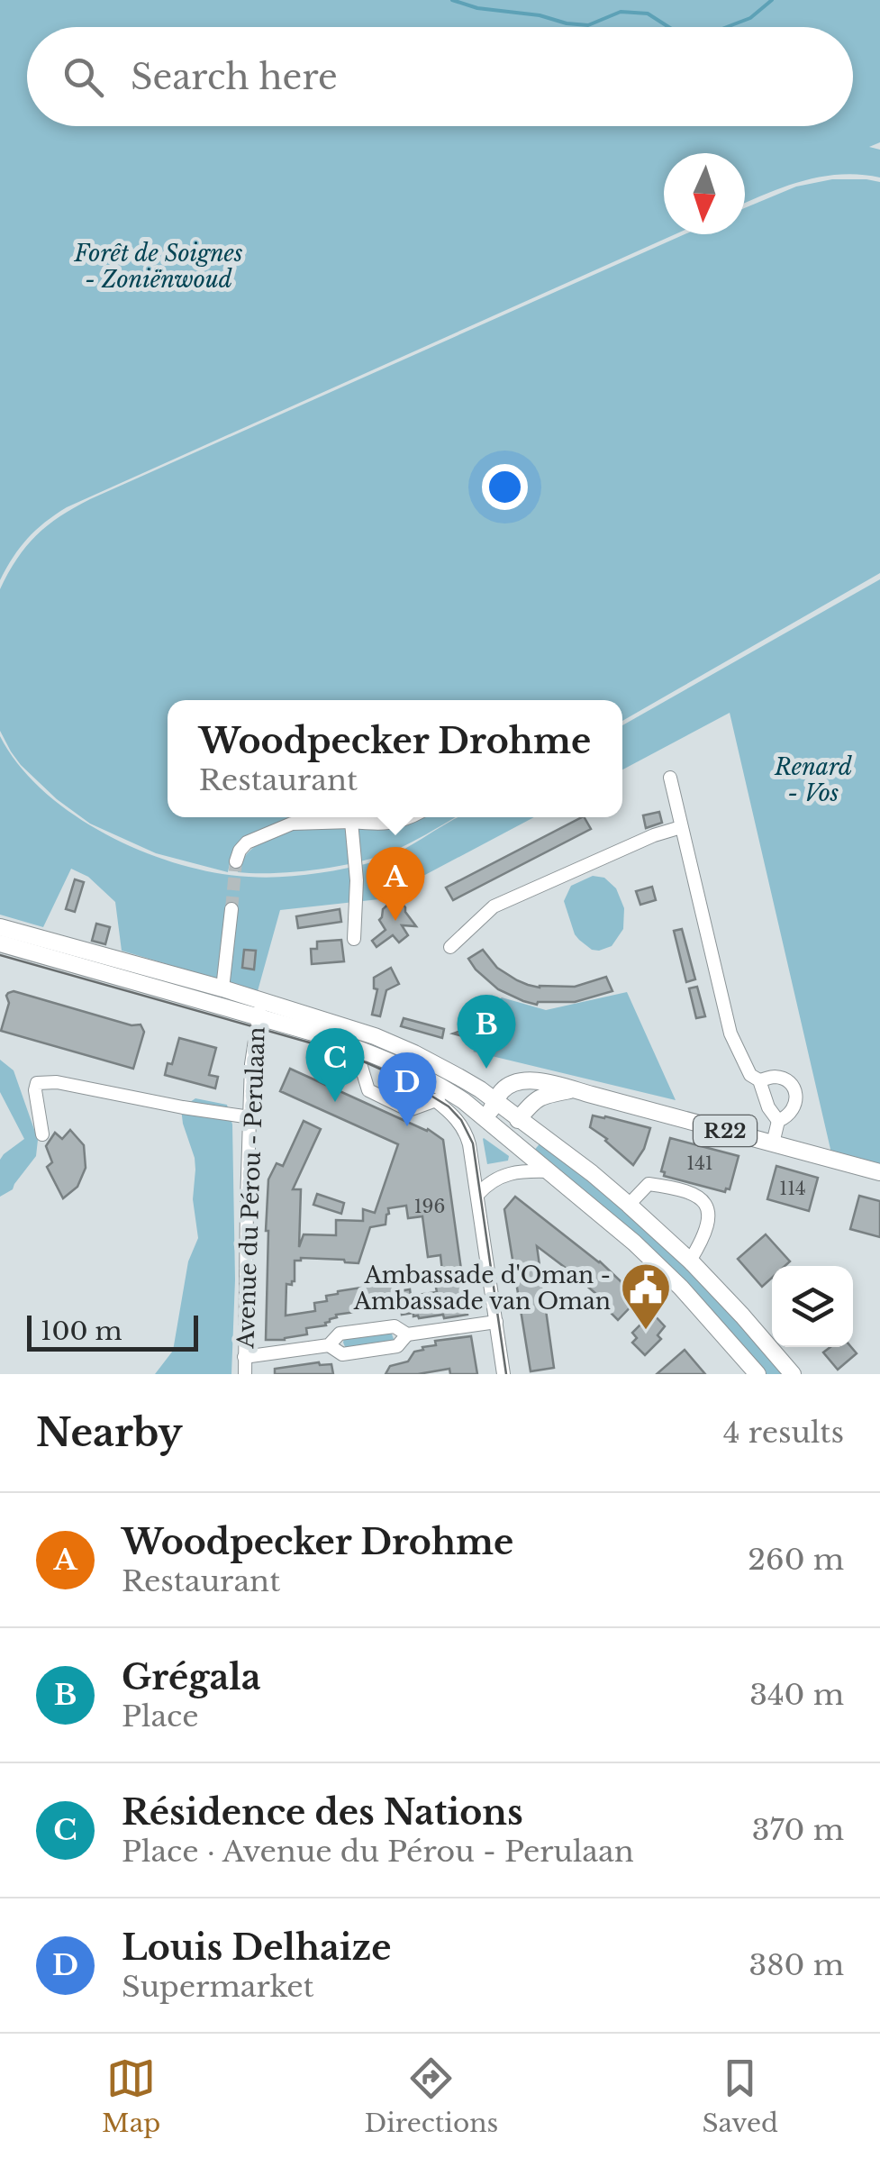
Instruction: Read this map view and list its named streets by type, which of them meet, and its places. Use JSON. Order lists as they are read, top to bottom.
{
  "streets": {
    "main road": ["R22"],
    "street": ["Avenue du Pérou - Perulaan"]
  },
  "parks": ["Forêt de Soignes - Zoniënwoud", "Renard - Vos"],
  "places": {
    "public building": ["Ambassade d'Oman - Ambassade van Oman"]
  },
  "house_numbers": ["141", "114", "196"],
  "scale_bar": "100 m",
  "north": "bottom",
  "page": {
    "search": "Search here",
    "popup": ["Woodpecker Drohme", "Restaurant"],
    "pins": [
      "A",
      "B",
      "C",
      "D"
    ],
    "scale": "100 m",
    "heading": ["Nearby", "4 results"],
    "list": [
      {
        "mark": "A",
        "name": "Woodpecker Drohme",
        "note": "Restaurant",
        "value": "260 m"
      },
      {
        "mark": "B",
        "name": "Grégala",
        "note": "Place",
        "value": "340 m"
      },
      {
        "mark": "C",
        "name": "Résidence des Nations",
        "note": "Place · Avenue du Pérou - Perulaan",
        "value": "370 m"
      },
      {
        "mark": "D",
        "name": "Louis Delhaize",
        "note": "Supermarket",
        "value": "380 m"
      }
    ],
    "nav": ["Map", "Directions", "Saved"]
  }
}
